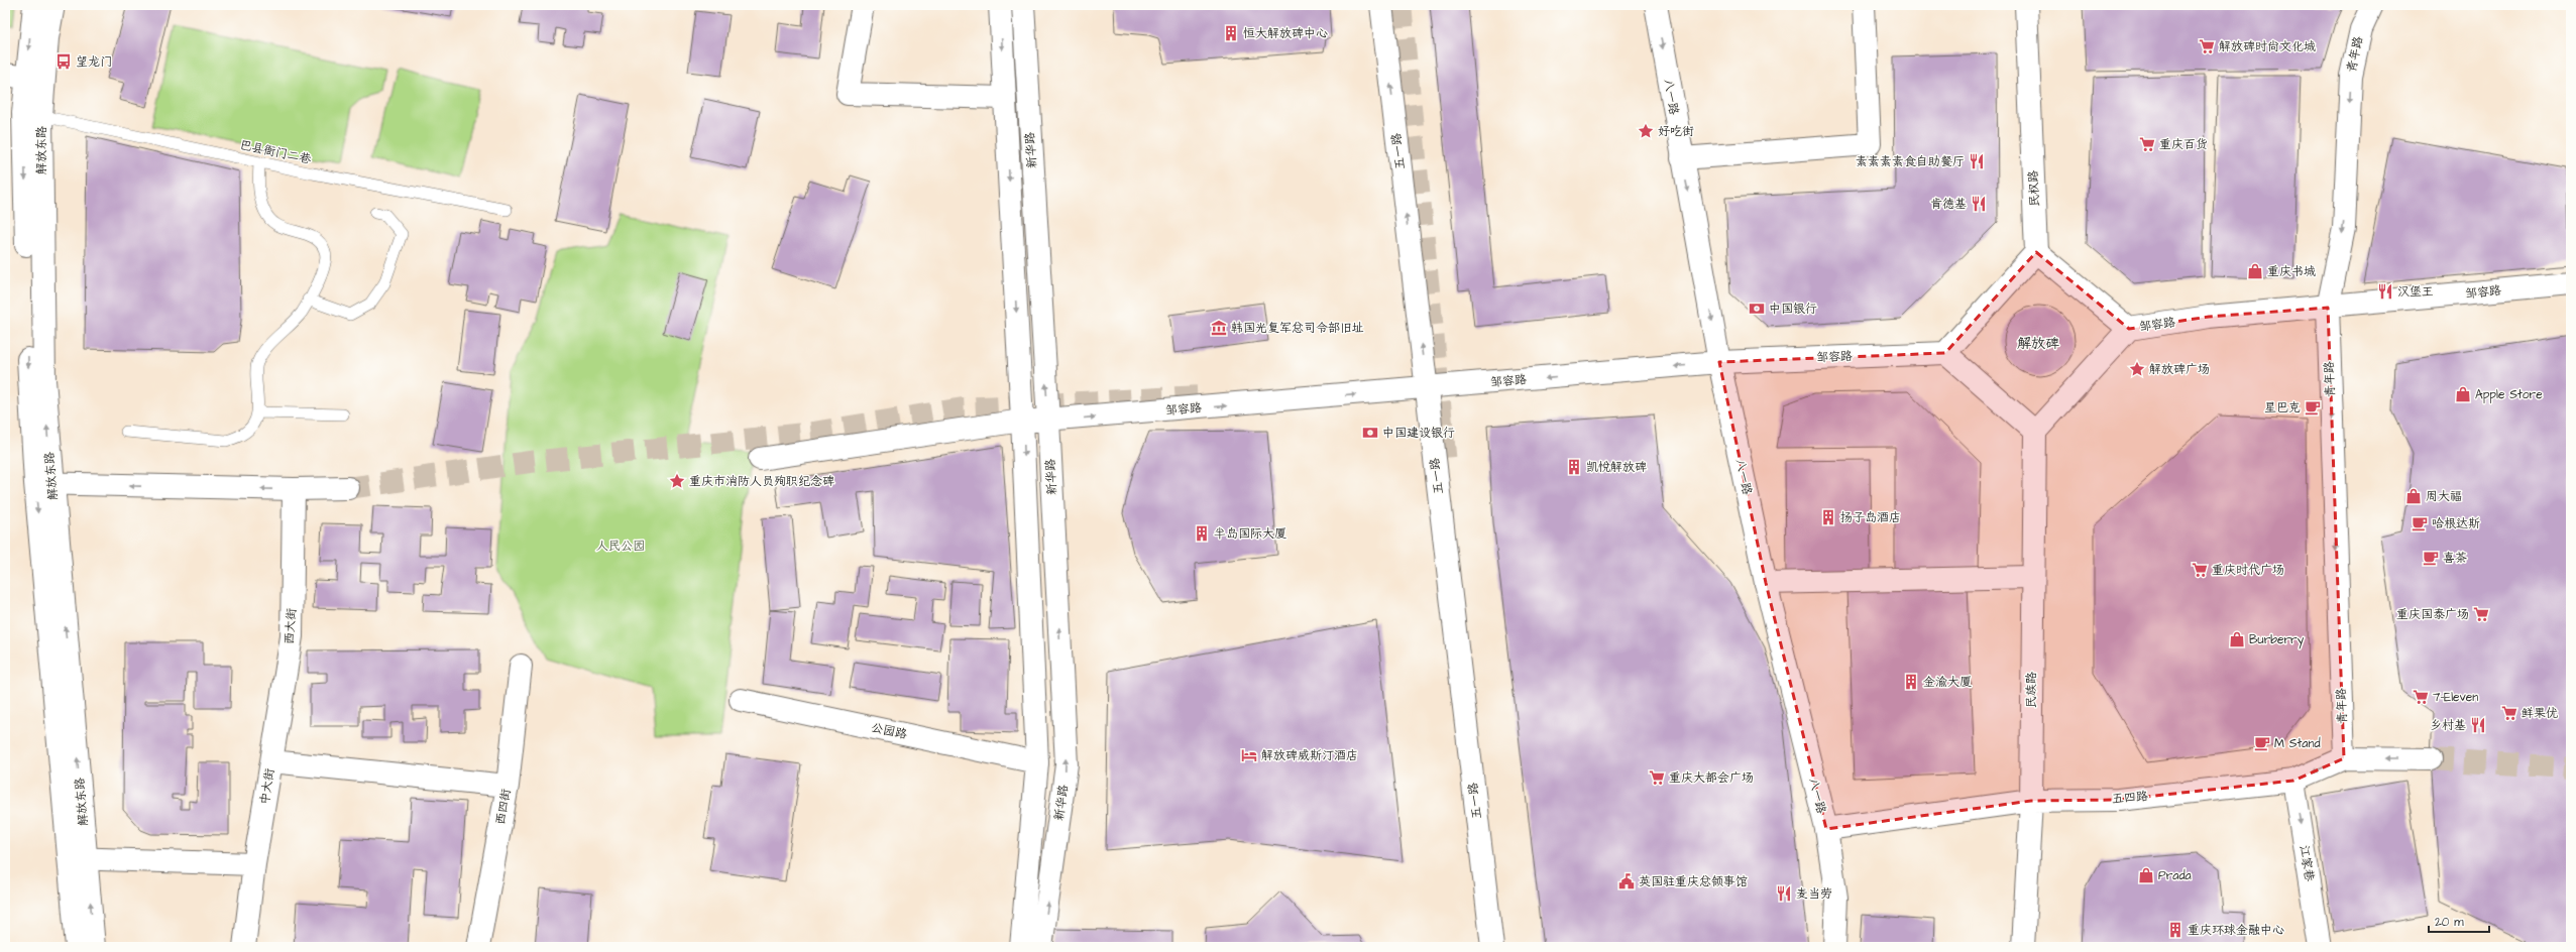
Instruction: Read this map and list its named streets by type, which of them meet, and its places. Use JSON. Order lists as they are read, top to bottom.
{
  "streets": {
    "street": [
      "青年路",
      "八一路",
      "解放东路",
      "新华路",
      "五一路",
      "民权路",
      "邹容路",
      "西大街",
      "民族路",
      "公园路",
      "中大街",
      "五四路",
      "西四街",
      "江家巷"
    ],
    "lane": ["巴县衙门二巷"]
  },
  "crossings": [
    ["青年路", "邹容路"],
    ["青年路", "五四路"],
    ["八一路", "邹容路"],
    ["八一路", "五四路"],
    ["解放东路", "巴县衙门二巷"],
    ["新华路", "邹容路"],
    ["新华路", "公园路"],
    ["五一路", "邹容路"],
    ["邹容路", "民族路"],
    ["西大街", "中大街"],
    ["民族路", "五四路"],
    ["中大街", "西四街"],
    ["五四路", "江家巷"]
  ],
  "one_way": [
    "青年路",
    "八一路",
    "五一路",
    "江家巷"
  ],
  "districts": ["解放碑"],
  "parks": ["人民公园"],
  "places": {
    "building": [
      "恒大解放碑中心",
      "凯悦解放碑",
      "扬子岛酒店",
      "半岛国际大厦",
      "金渝大厦",
      "重庆环球金融中心"
    ],
    "supermarket": [
      "解放碑时尚文化城",
      "重庆百货",
      "重庆时代广场",
      "重庆国泰广场",
      "7-Eleven",
      "鲜果优",
      "重庆大都会广场"
    ],
    "bus stop": ["望龙门"],
    "place": ["好吃街", "解放碑广场", "重庆市消防人员殉职纪念碑"],
    "restaurant": [
      "素素素素食自助餐厅",
      "肯德基",
      "汉堡王",
      "乡村基",
      "麦当劳"
    ],
    "shop": [
      "重庆书城",
      "Apple Store",
      "周大福",
      "Burberry",
      "Prada"
    ],
    "bank": ["中国银行", "中国建设银行"],
    "museum": ["韩国光复军总司令部旧址"],
    "cafe": [
      "星巴克",
      "哈根达斯",
      "喜茶",
      "M Stand"
    ],
    "hotel": ["解放碑威斯汀酒店"],
    "public building": ["英国驻重庆总领事馆"]
  },
  "scale_bar": "20 m"
}
